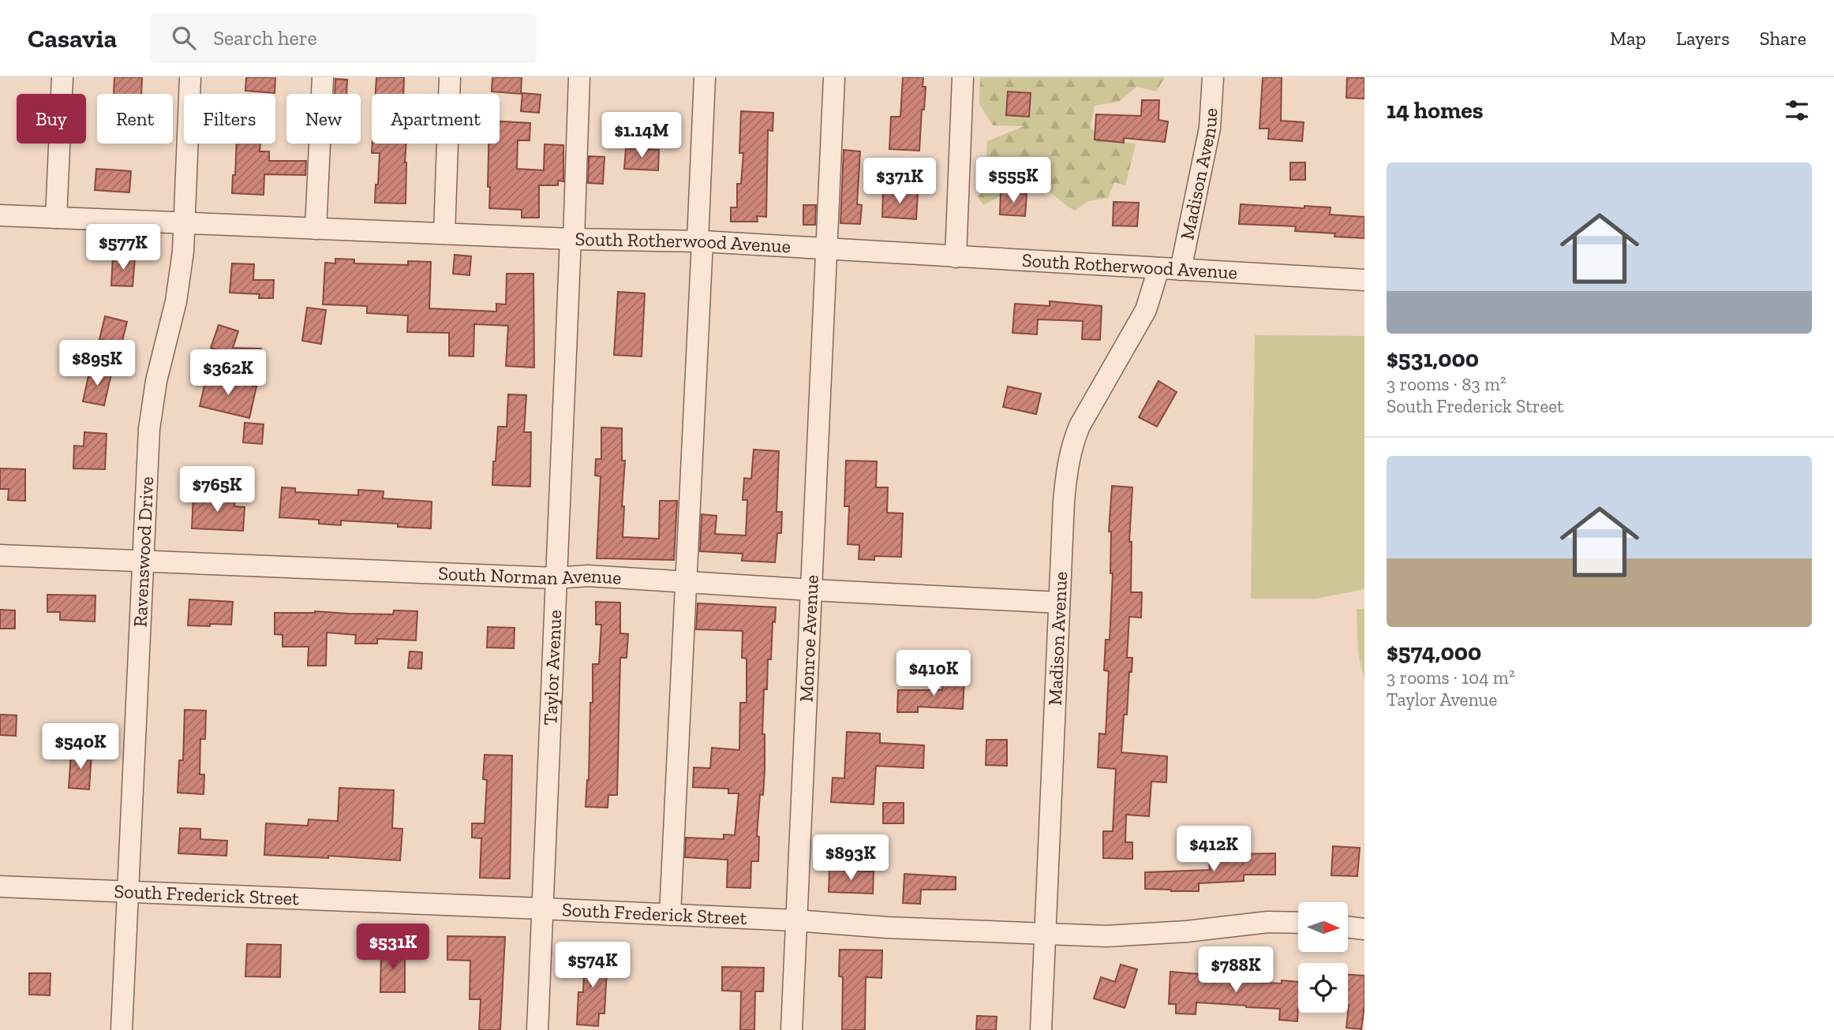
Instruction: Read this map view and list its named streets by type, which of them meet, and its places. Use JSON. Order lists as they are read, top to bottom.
{
  "streets": {
    "street": [
      "Madison Avenue",
      "South Rotherwood Avenue",
      "Ravenswood Drive",
      "South Norman Avenue",
      "Monroe Avenue",
      "Taylor Avenue",
      "South Frederick Street"
    ]
  },
  "crossings": [
    ["Madison Avenue", "South Rotherwood Avenue"],
    ["Madison Avenue", "South Norman Avenue"],
    ["Madison Avenue", "South Frederick Street"],
    ["South Rotherwood Avenue", "Ravenswood Drive"],
    ["South Rotherwood Avenue", "Monroe Avenue"],
    ["South Rotherwood Avenue", "Taylor Avenue"],
    ["Ravenswood Drive", "South Norman Avenue"],
    ["Ravenswood Drive", "South Frederick Street"],
    ["South Norman Avenue", "Monroe Avenue"],
    ["South Norman Avenue", "Taylor Avenue"],
    ["Monroe Avenue", "South Frederick Street"],
    ["Taylor Avenue", "South Frederick Street"]
  ],
  "north": "right",
  "page": {
    "header": "Casavia",
    "search": "Search here",
    "nav": ["Map", "Layers", "Share"],
    "heading": "14 homes",
    "chip": [
      "Buy",
      "Rent",
      "Filters",
      "New",
      "Apartment"
    ],
    "price": [
      "$1.14M",
      "$555K",
      "$371K",
      "$577K",
      "$895K",
      "$362K",
      "$765K",
      "$410K",
      "$540K",
      "$412K",
      "$893K",
      "$531K",
      "$574K",
      "$788K"
    ],
    "list": [
      {
        "name": "$531,000",
        "note": "3 rooms · 83 m² · South Frederick Street"
      },
      {
        "name": "$574,000",
        "note": "3 rooms · 104 m² · Taylor Avenue"
      }
    ]
  }
}
